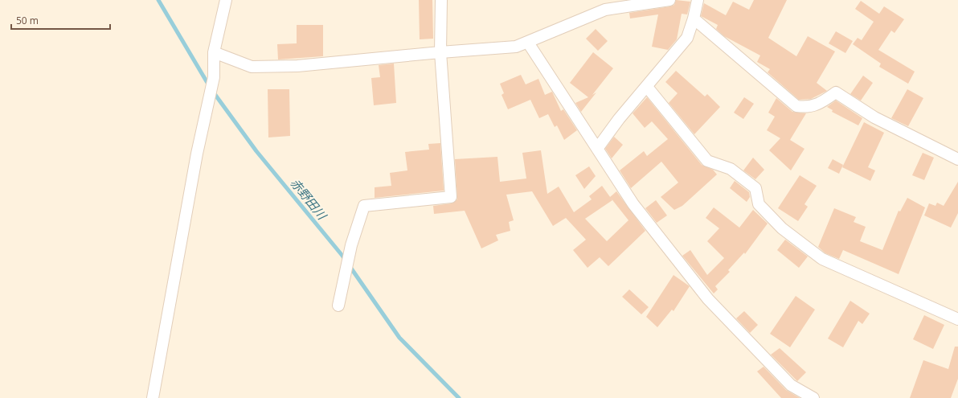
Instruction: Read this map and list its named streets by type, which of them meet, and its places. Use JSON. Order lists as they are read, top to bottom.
{
  "water": ["赤野田川"],
  "scale_bar": "50 m"
}
